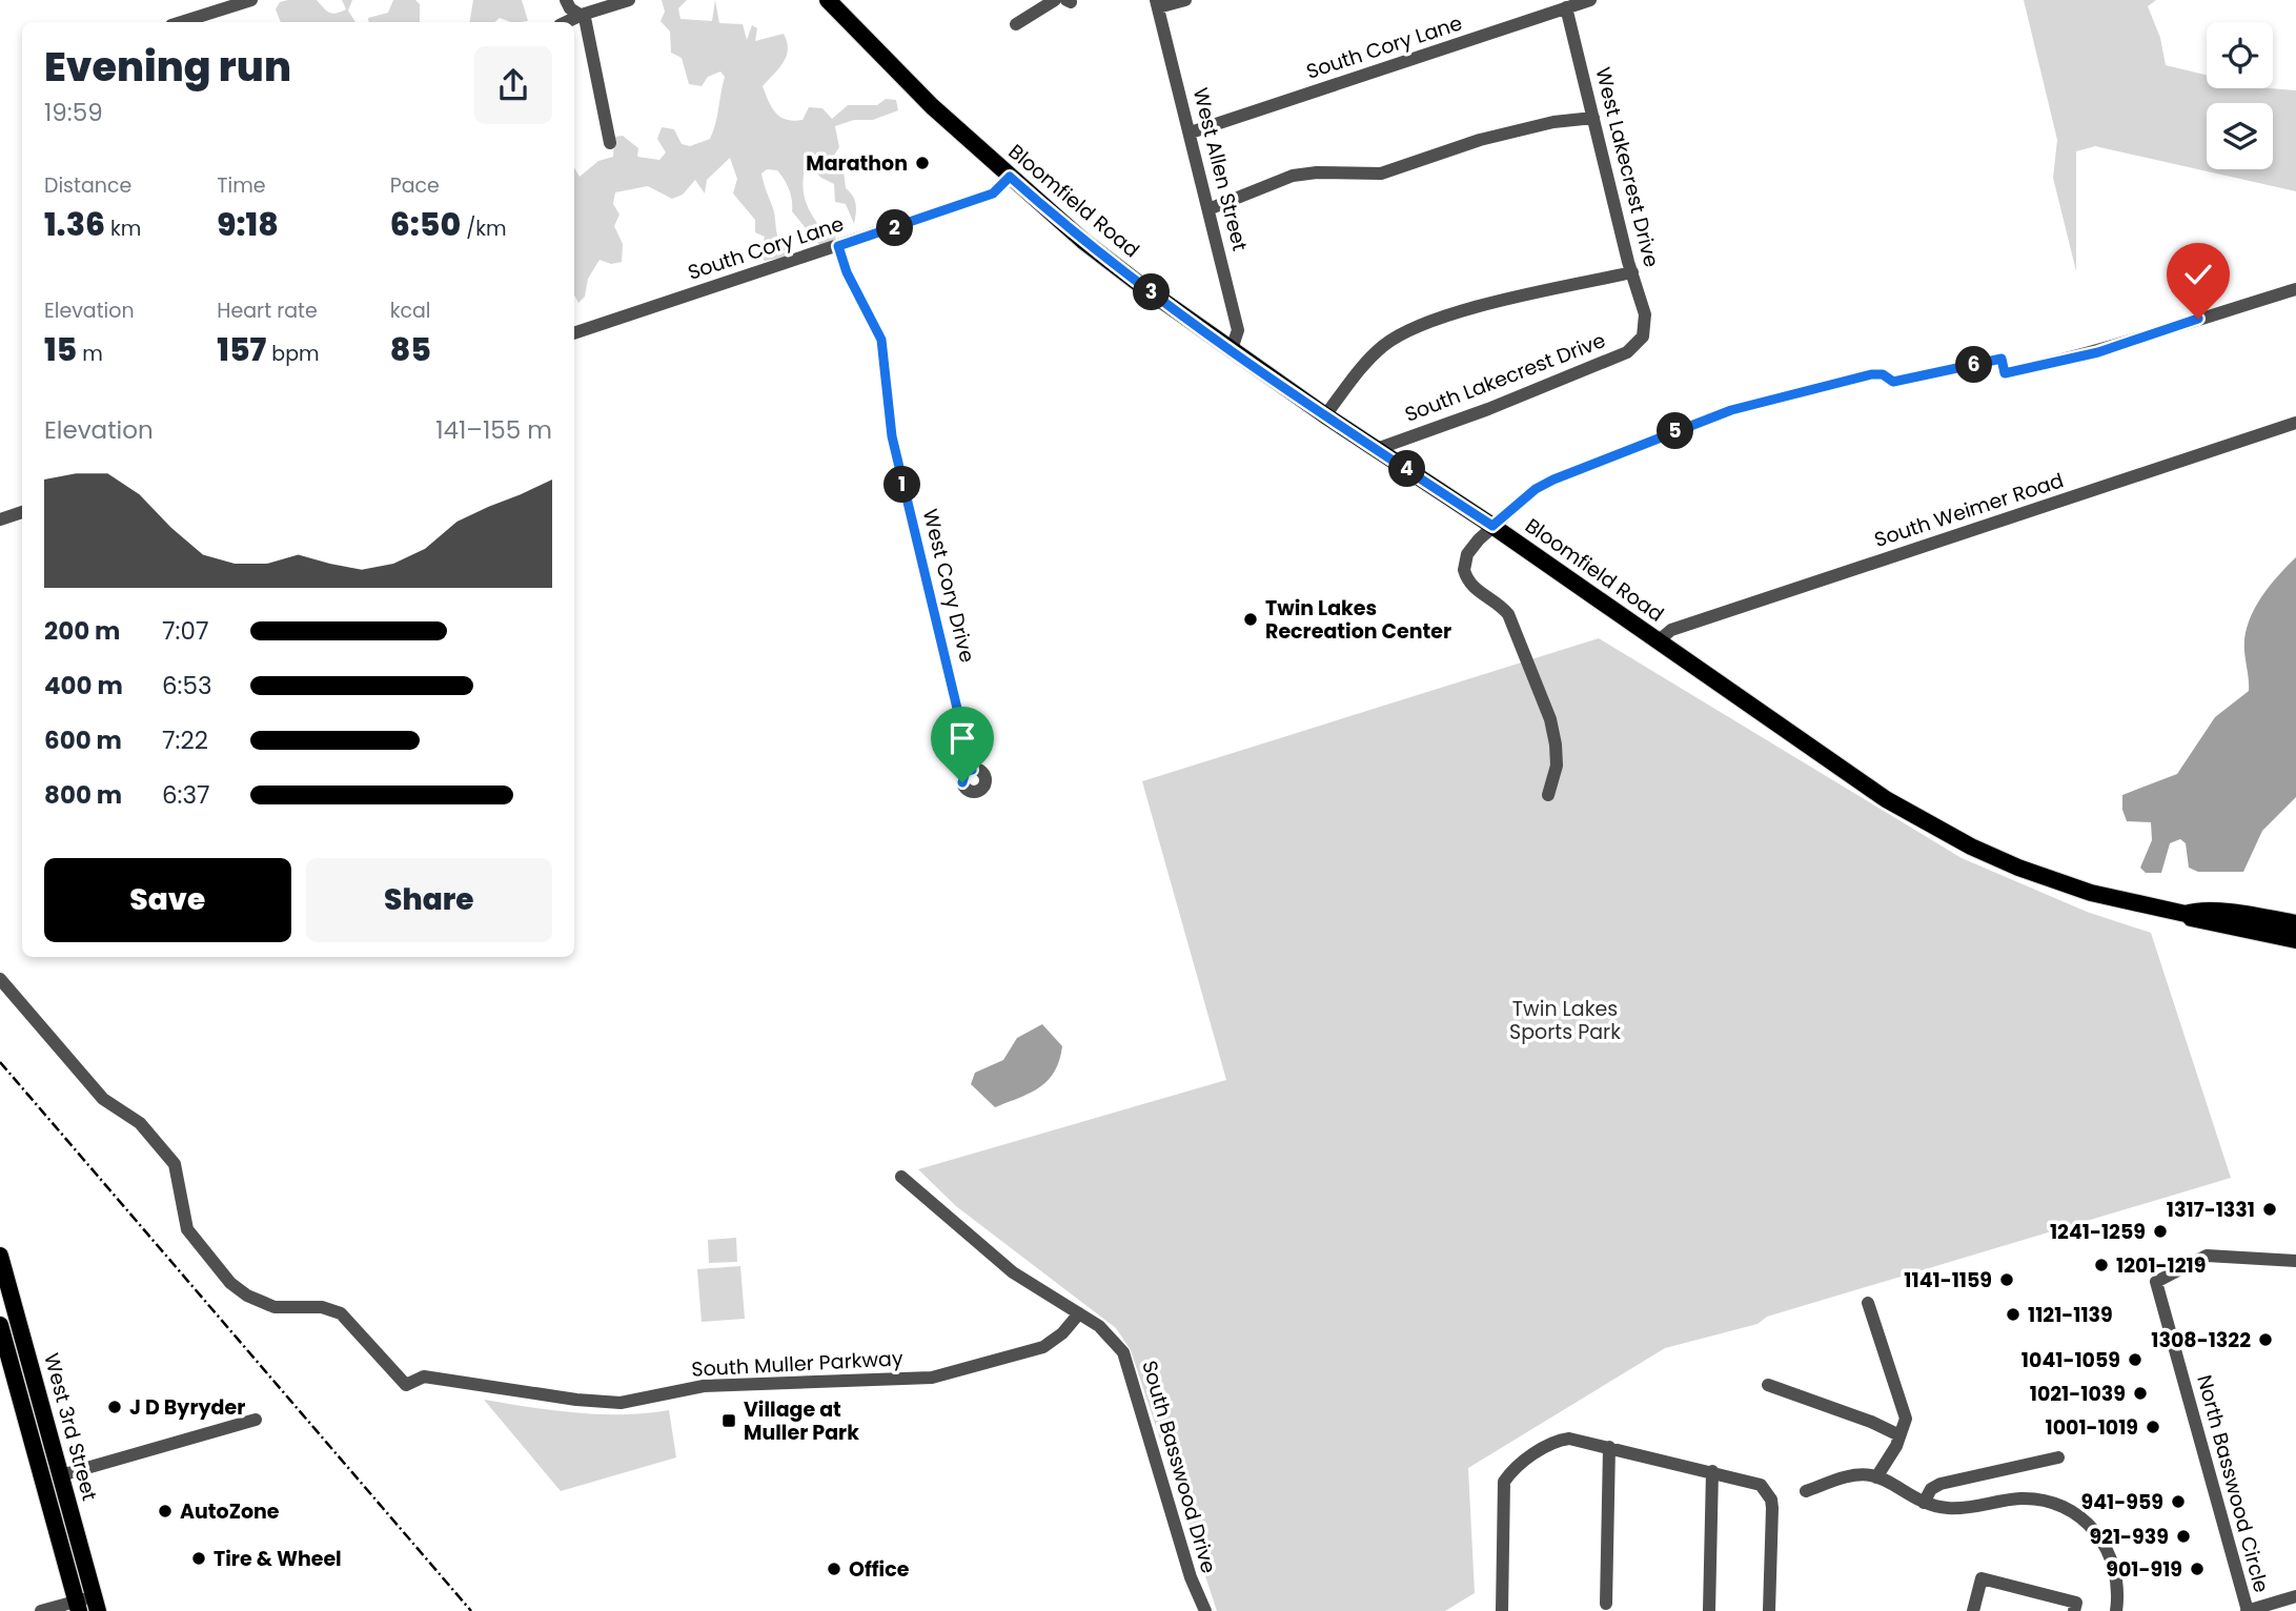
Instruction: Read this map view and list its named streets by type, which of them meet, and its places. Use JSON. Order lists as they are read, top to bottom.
{
  "streets": {
    "main road": ["Bloomfield Road", "West 3rd Street"],
    "street": [
      "South Cory Lane",
      "West Lakecrest Drive",
      "West Allen Street",
      "South Lakecrest Drive",
      "South Weimer Road",
      "West Cory Drive",
      "South Muller Parkway",
      "South Basswood Drive",
      "North Basswood Circle"
    ]
  },
  "crossings": [
    ["South Cory Lane", "West Lakecrest Drive"],
    ["South Cory Lane", "West Allen Street"],
    ["South Cory Lane", "Bloomfield Road"],
    ["South Cory Lane", "West Cory Drive"],
    ["West Lakecrest Drive", "South Lakecrest Drive"],
    ["West Allen Street", "Bloomfield Road"],
    ["Bloomfield Road", "South Lakecrest Drive"],
    ["Bloomfield Road", "South Weimer Road"],
    ["South Muller Parkway", "South Basswood Drive"]
  ],
  "parks": ["Twin Lakes Sports Park"],
  "places": {
    "other": [
      "Marathon",
      "Twin Lakes Recreation Center",
      "1317-1331",
      "1241-1259",
      "1201-1219",
      "1141-1159",
      "1121-1139",
      "1308-1322",
      "1041-1059",
      "1021-1039",
      "J D Byryder",
      "1001-1019",
      "941-959",
      "AutoZone",
      "921-939",
      "Tire & Wheel",
      "Office",
      "901-919"
    ],
    "transit": ["Village at Muller Park"]
  },
  "page": {
    "heading": ["Evening run", "19:59"],
    "stats": [
      ["Distance", "1.36 km"],
      ["Time", "9:18"],
      ["Pace", "6:50 /km"],
      ["Elevation", "15 m"],
      ["Heart rate", "157 bpm"],
      ["kcal", "85"]
    ],
    "pins": [
      "2",
      "3",
      "6",
      "5",
      "4",
      "1"
    ],
    "chart": ["Elevation", "141–155 m"],
    "list": [
      {
        "name": "200 m",
        "note": "7:07"
      },
      {
        "name": "400 m",
        "note": "6:53"
      },
      {
        "name": "600 m",
        "note": "7:22"
      },
      {
        "name": "800 m",
        "note": "6:37"
      }
    ],
    "buttons": ["Save", "Share"]
  }
}
